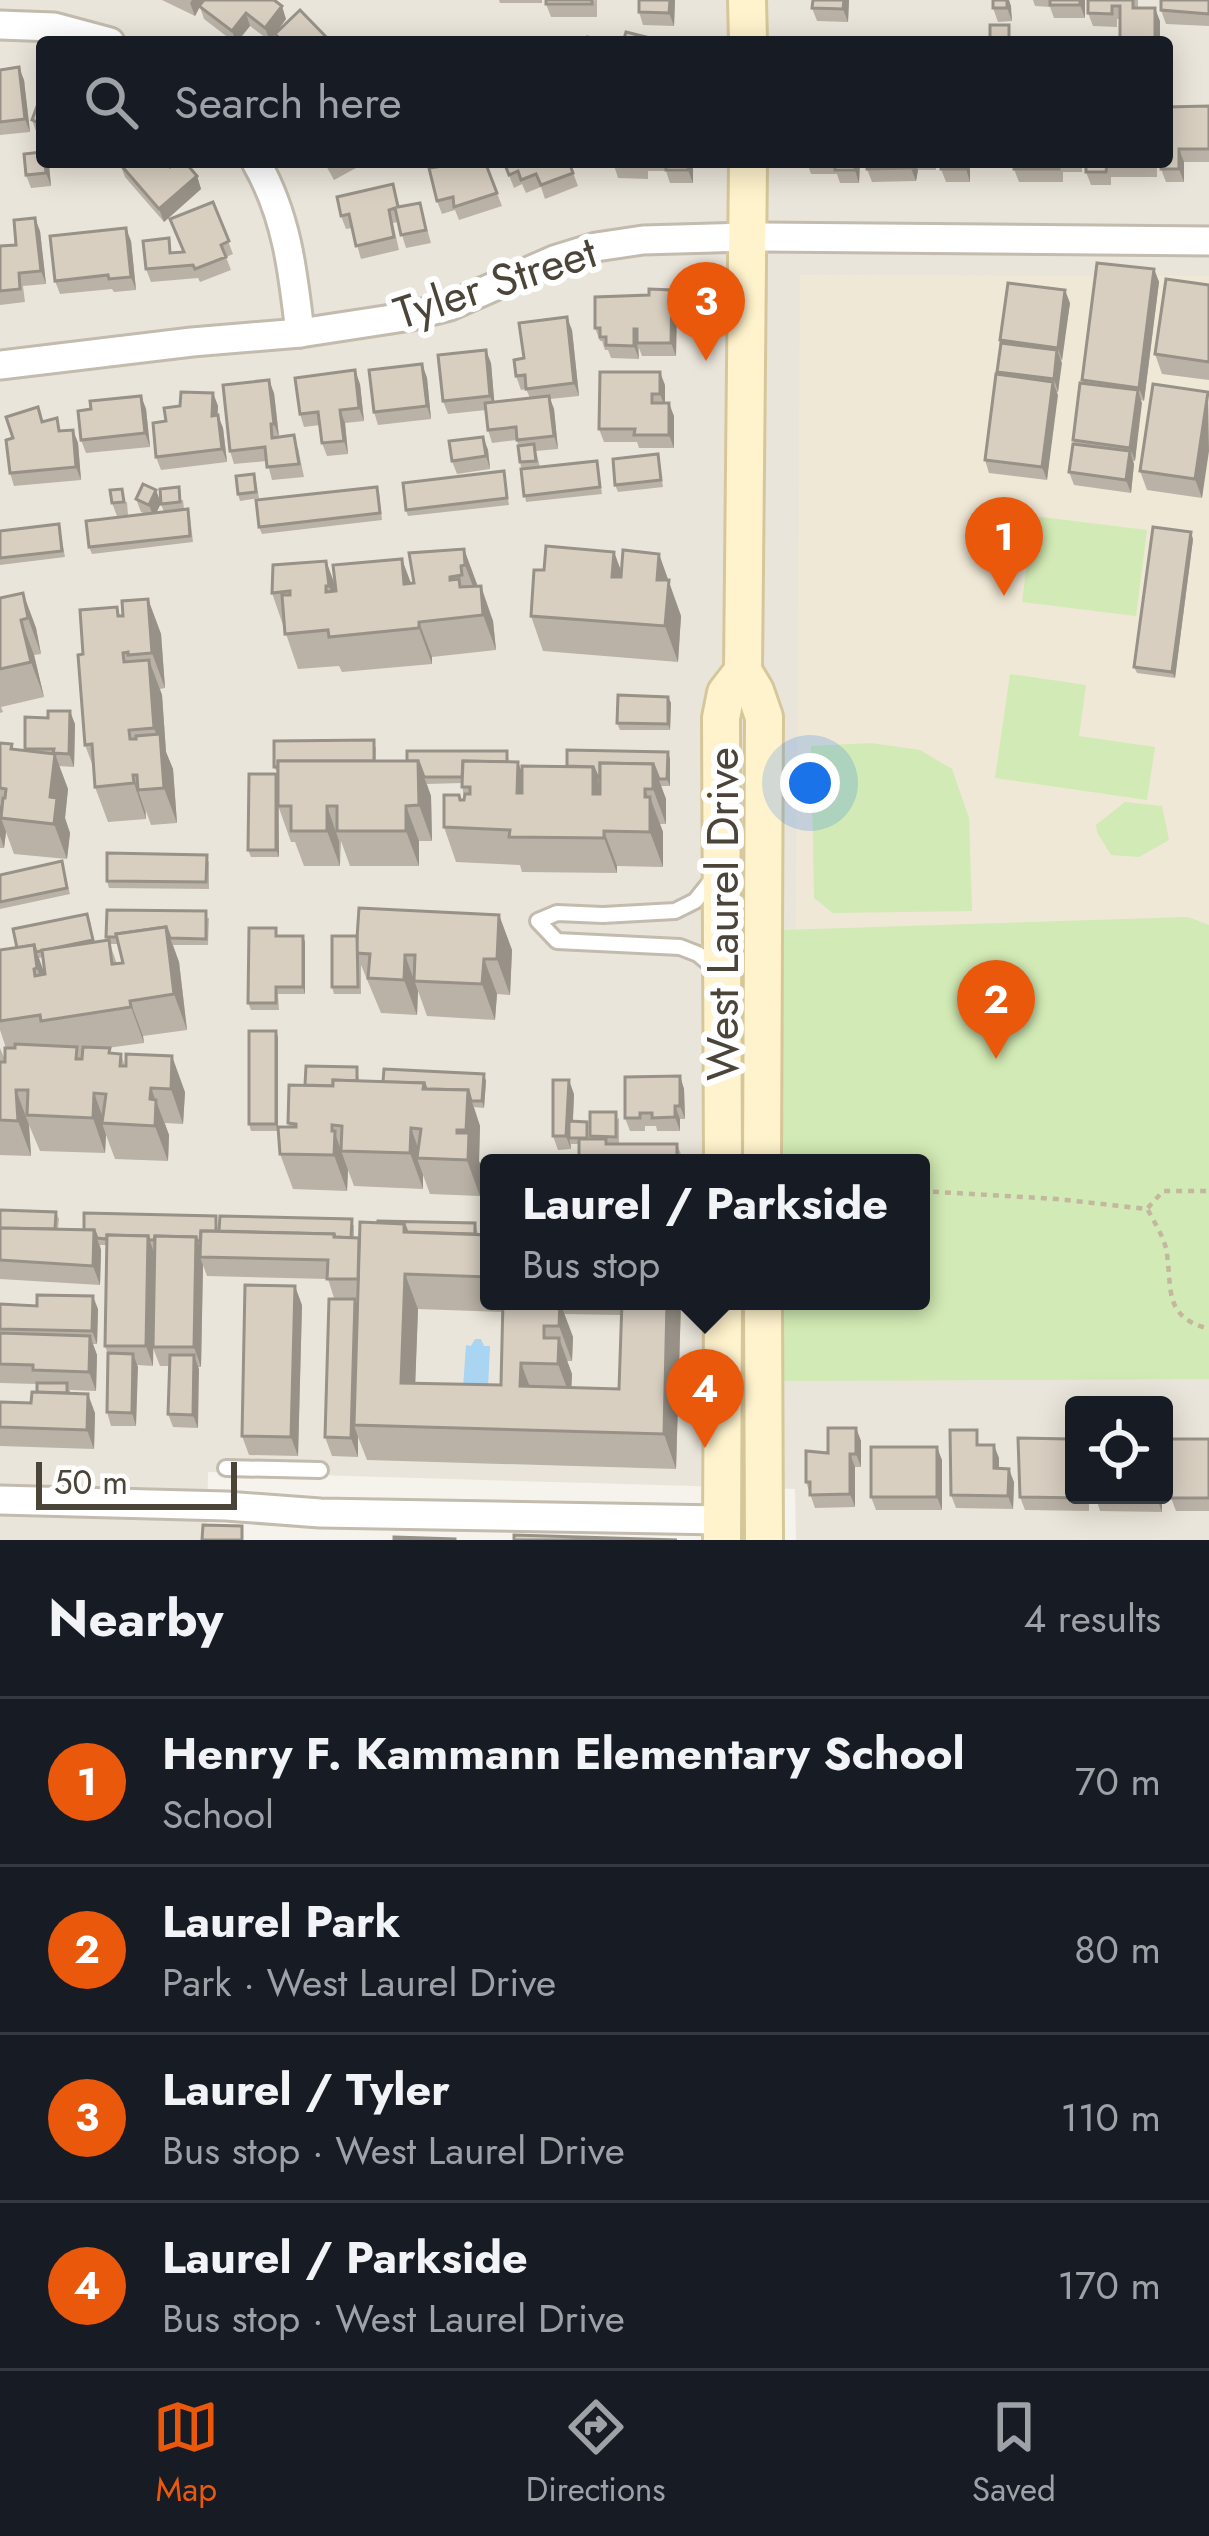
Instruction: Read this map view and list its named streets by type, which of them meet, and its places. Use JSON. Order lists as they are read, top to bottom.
{
  "streets": {
    "main road": ["West Laurel Drive"],
    "street": ["Tyler Street"]
  },
  "crossings": [
    ["Tyler Street", "West Laurel Drive"]
  ],
  "scale_bar": "50 m",
  "page": {
    "search": "Search here",
    "pins": [
      "3",
      "1",
      "2",
      "4"
    ],
    "popup": ["Laurel / Parkside", "Bus stop"],
    "scale": "50 m",
    "heading": ["Nearby", "4 results"],
    "list": [
      {
        "mark": "1",
        "name": "Henry F. Kammann Elementary School",
        "note": "School",
        "value": "70 m"
      },
      {
        "mark": "2",
        "name": "Laurel Park",
        "note": "Park · West Laurel Drive",
        "value": "80 m"
      },
      {
        "mark": "3",
        "name": "Laurel / Tyler",
        "note": "Bus stop · West Laurel Drive",
        "value": "110 m"
      },
      {
        "mark": "4",
        "name": "Laurel / Parkside",
        "note": "Bus stop · West Laurel Drive",
        "value": "170 m"
      }
    ],
    "nav": ["Map", "Directions", "Saved"]
  }
}
